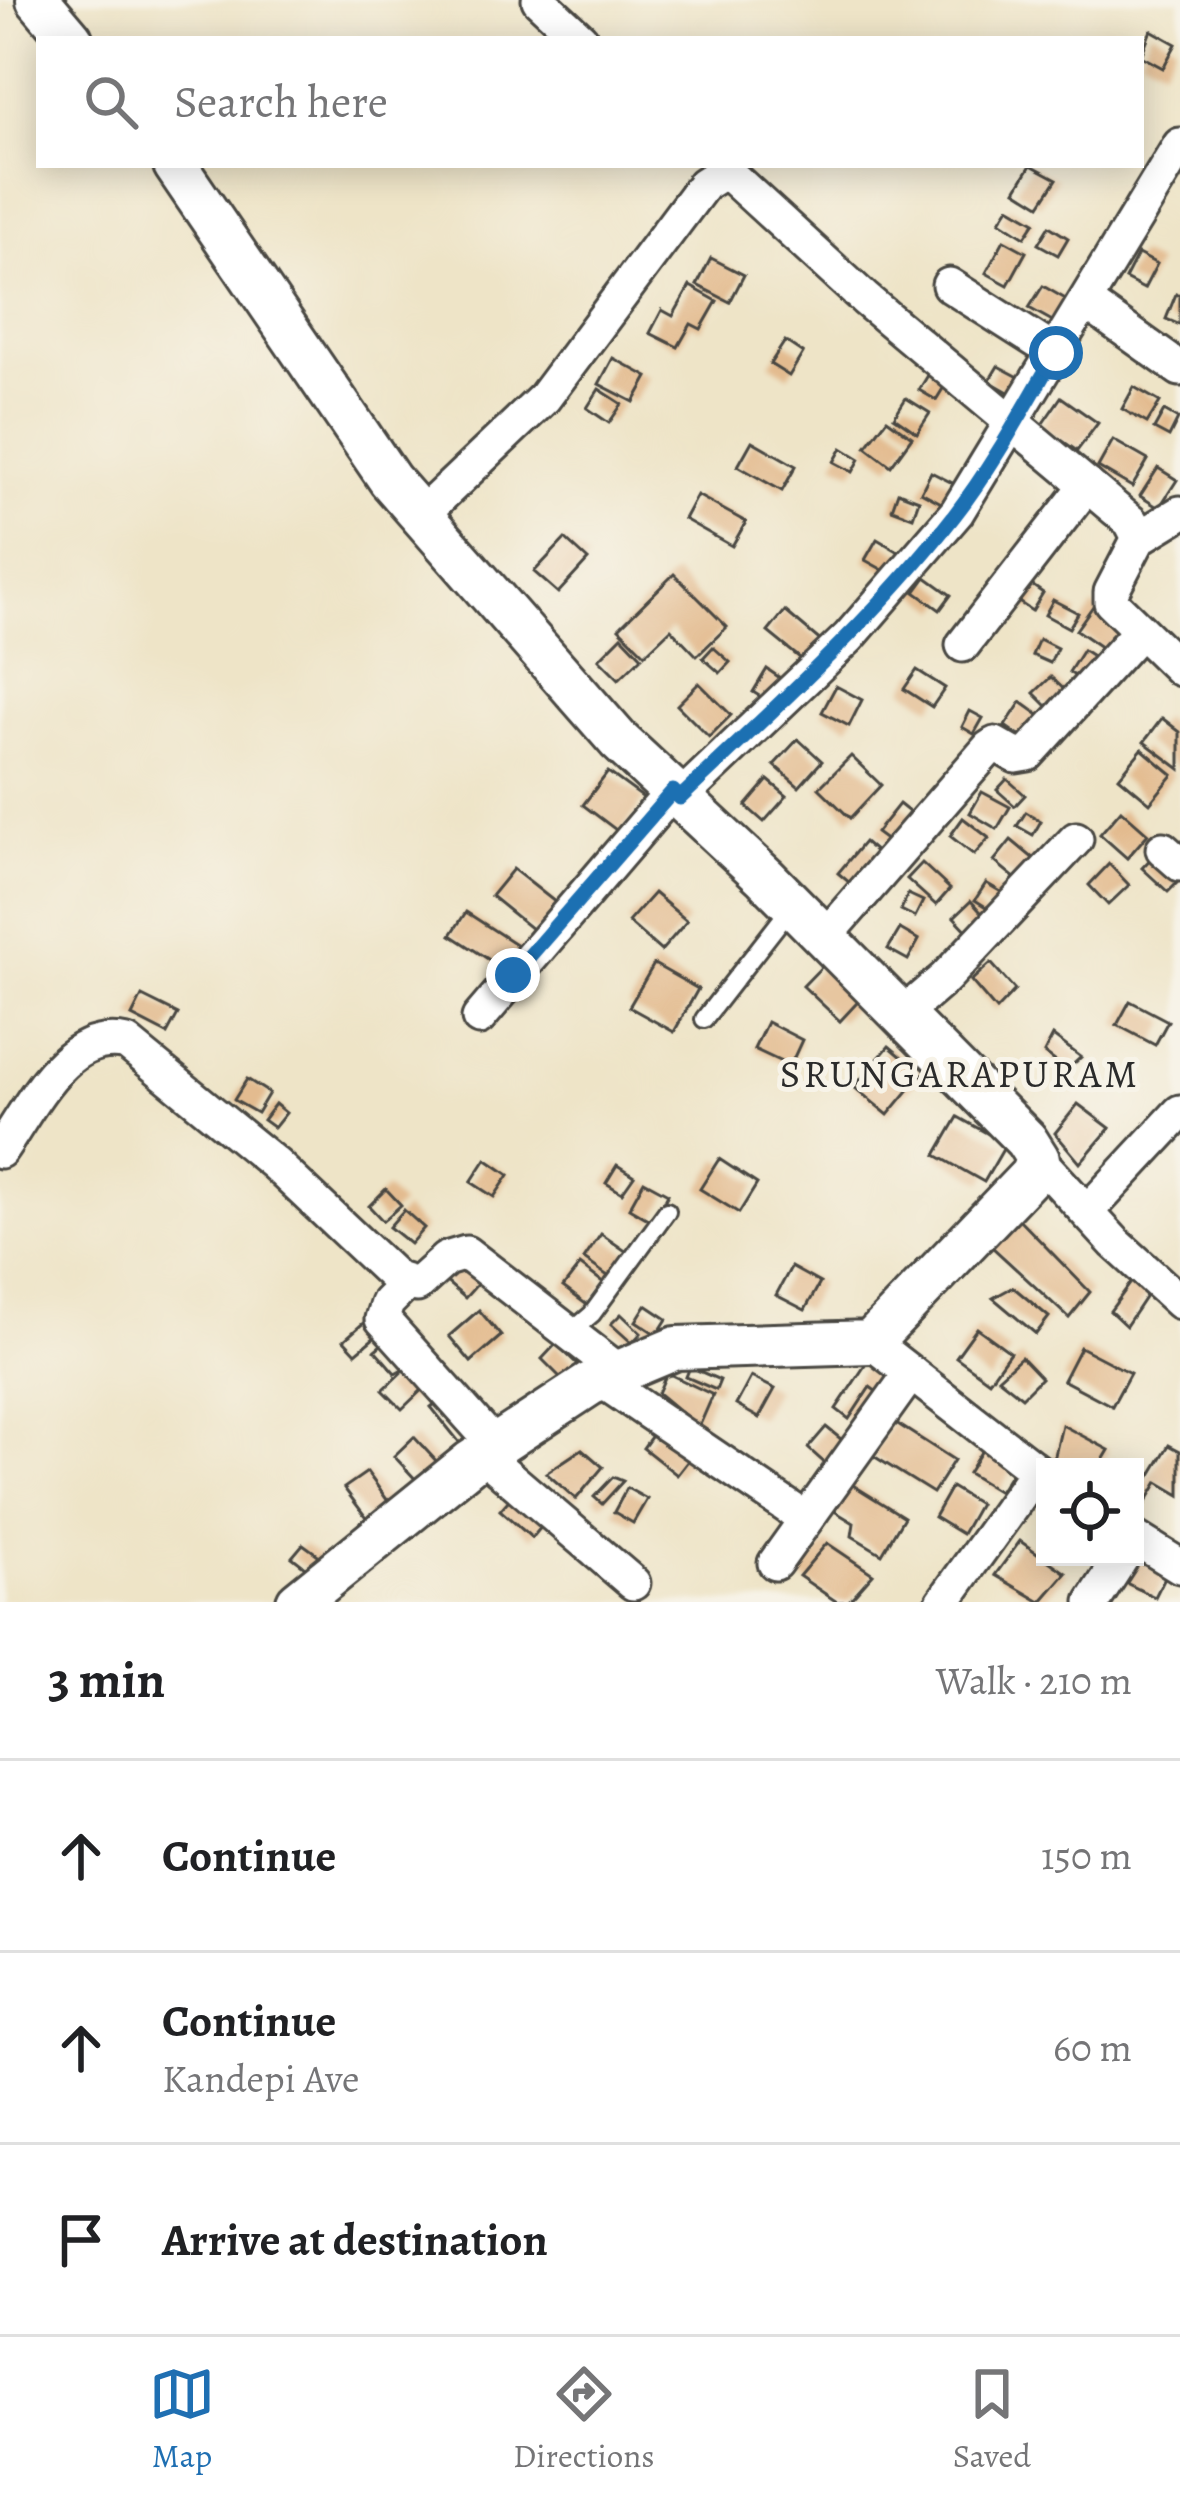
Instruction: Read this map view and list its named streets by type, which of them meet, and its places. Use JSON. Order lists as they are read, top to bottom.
{
  "districts": ["SRUNGARAPURAM"],
  "page": {
    "search": "Search here",
    "heading": ["3 min", "Walk · 210 m"],
    "list": [
      ["Continue", "150 m"],
      ["Continue", "Kandepi Ave", "60 m"],
      "Arrive at destination"
    ],
    "nav": ["Map", "Directions", "Saved"]
  }
}
